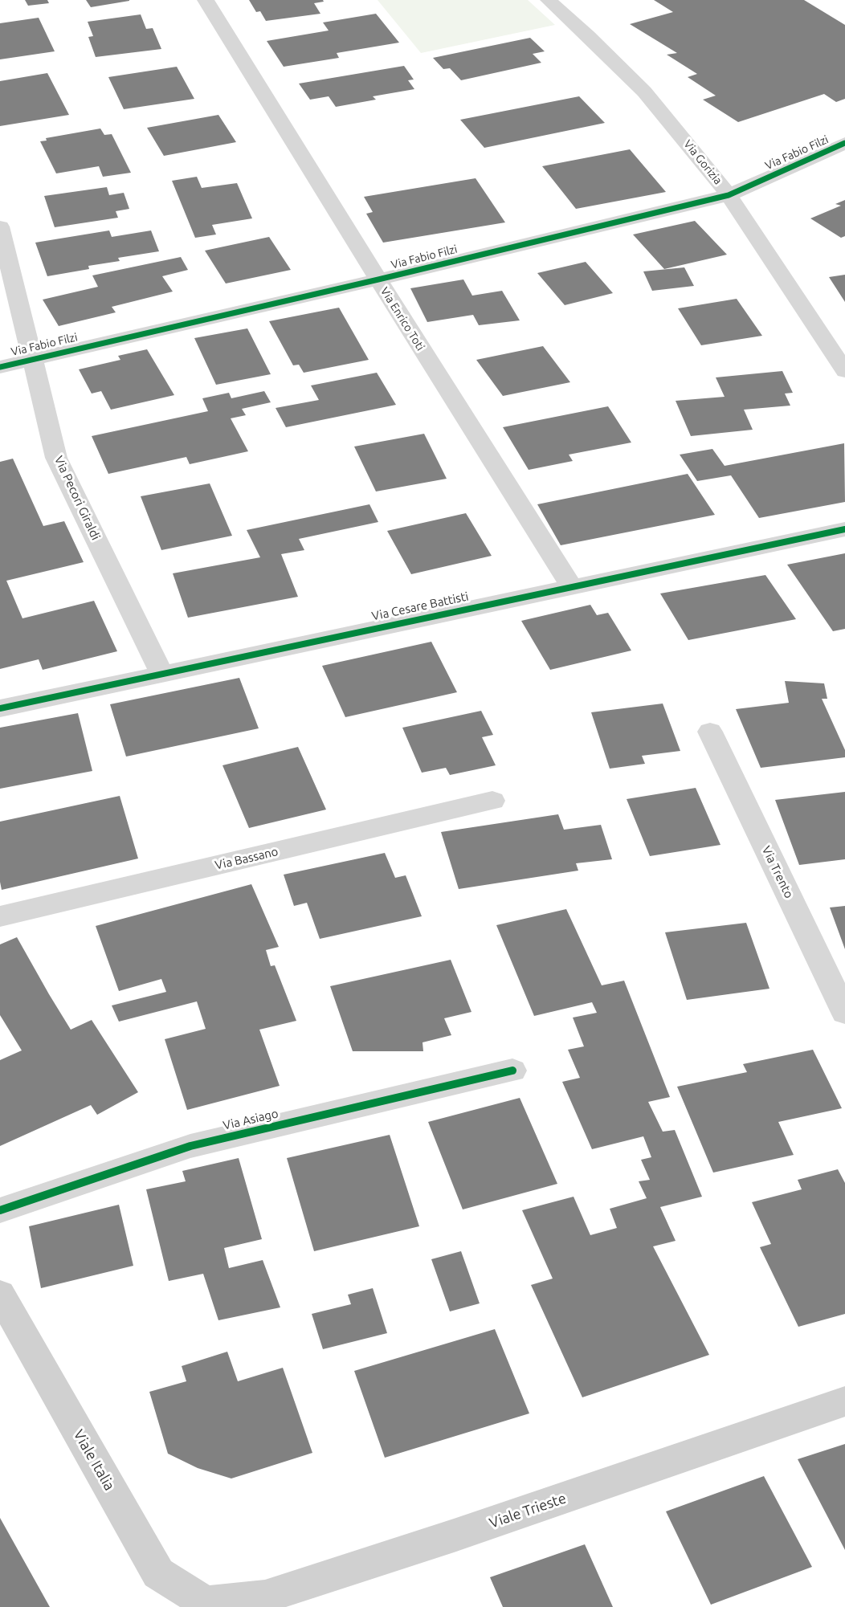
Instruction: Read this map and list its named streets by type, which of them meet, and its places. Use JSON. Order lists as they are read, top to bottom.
{
  "streets": {
    "main road": ["Viale Italia", "Viale Trieste"],
    "street": [
      "Via Fabio Filzi",
      "Via Gorizia",
      "Via Enrico Toti",
      "Via Pecori Giraldi",
      "Via Cesare Battisti",
      "Via Bassano",
      "Via Trento",
      "Via Asiago"
    ]
  },
  "crossings": [
    ["Via Fabio Filzi", "Via Gorizia"],
    ["Via Fabio Filzi", "Via Enrico Toti"],
    ["Via Fabio Filzi", "Via Pecori Giraldi"],
    ["Via Enrico Toti", "Via Cesare Battisti"],
    ["Via Pecori Giraldi", "Via Cesare Battisti"],
    ["Viale Italia", "Viale Trieste"]
  ]
}
